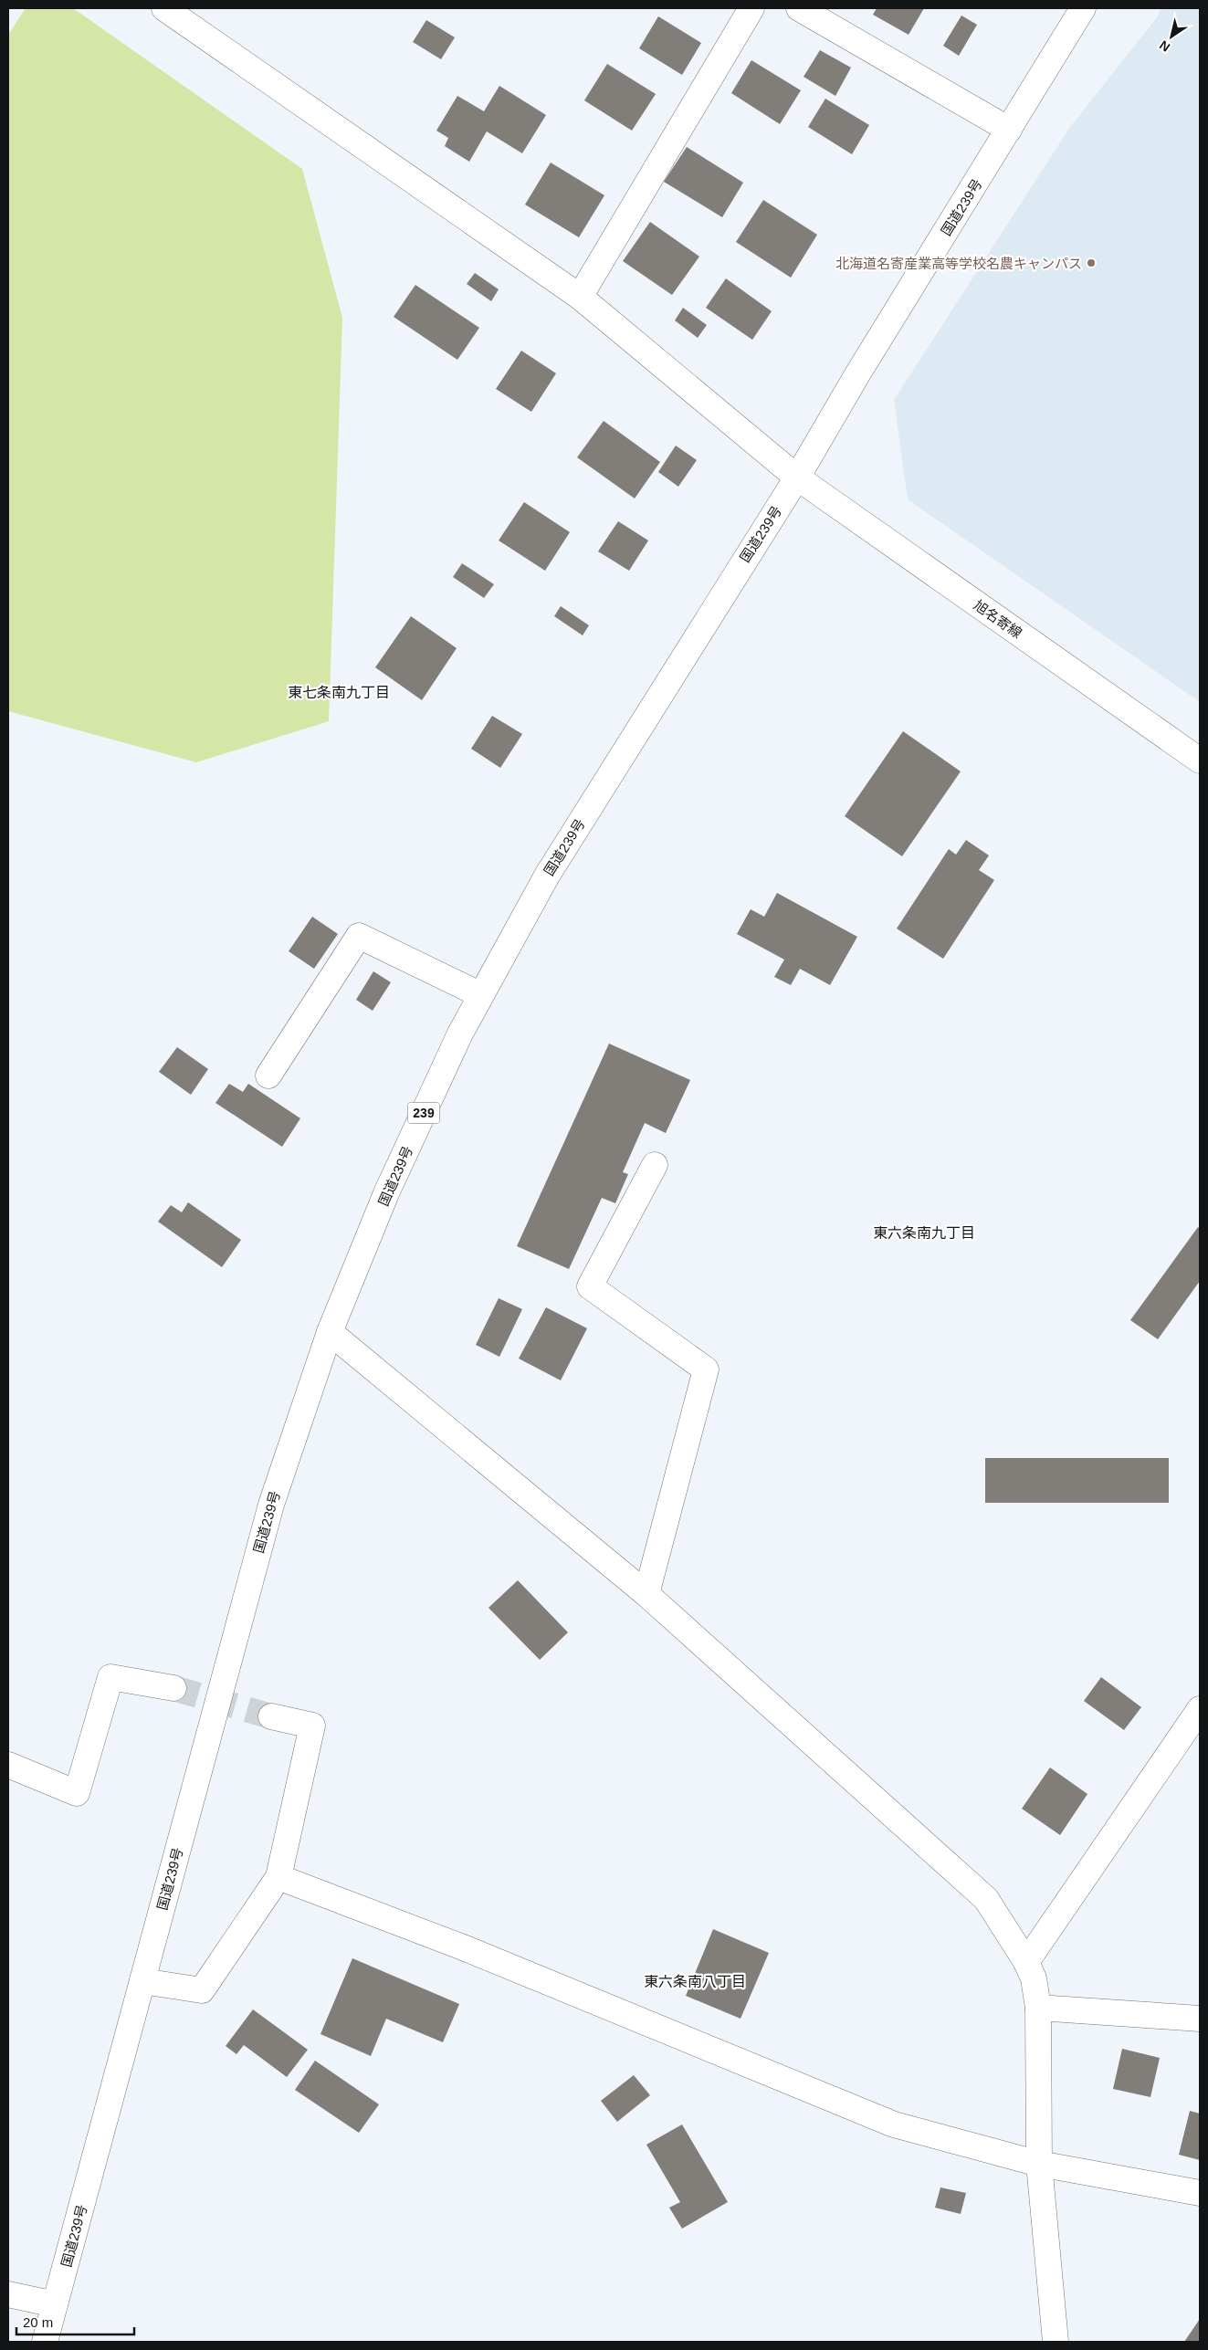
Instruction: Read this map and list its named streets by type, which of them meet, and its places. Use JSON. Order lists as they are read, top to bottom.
{
  "streets": {
    "main road": ["国道239号", "旭名寄線", "239"]
  },
  "crossings": [
    ["国道239号", "旭名寄線"]
  ],
  "districts": ["東七条南九丁目", "東六条南九丁目", "東六条南八丁目"],
  "places": ["北海道名寄産業高等学校名農キャンパス"],
  "scale_bar": "20 m",
  "north": "bottom left"
}
